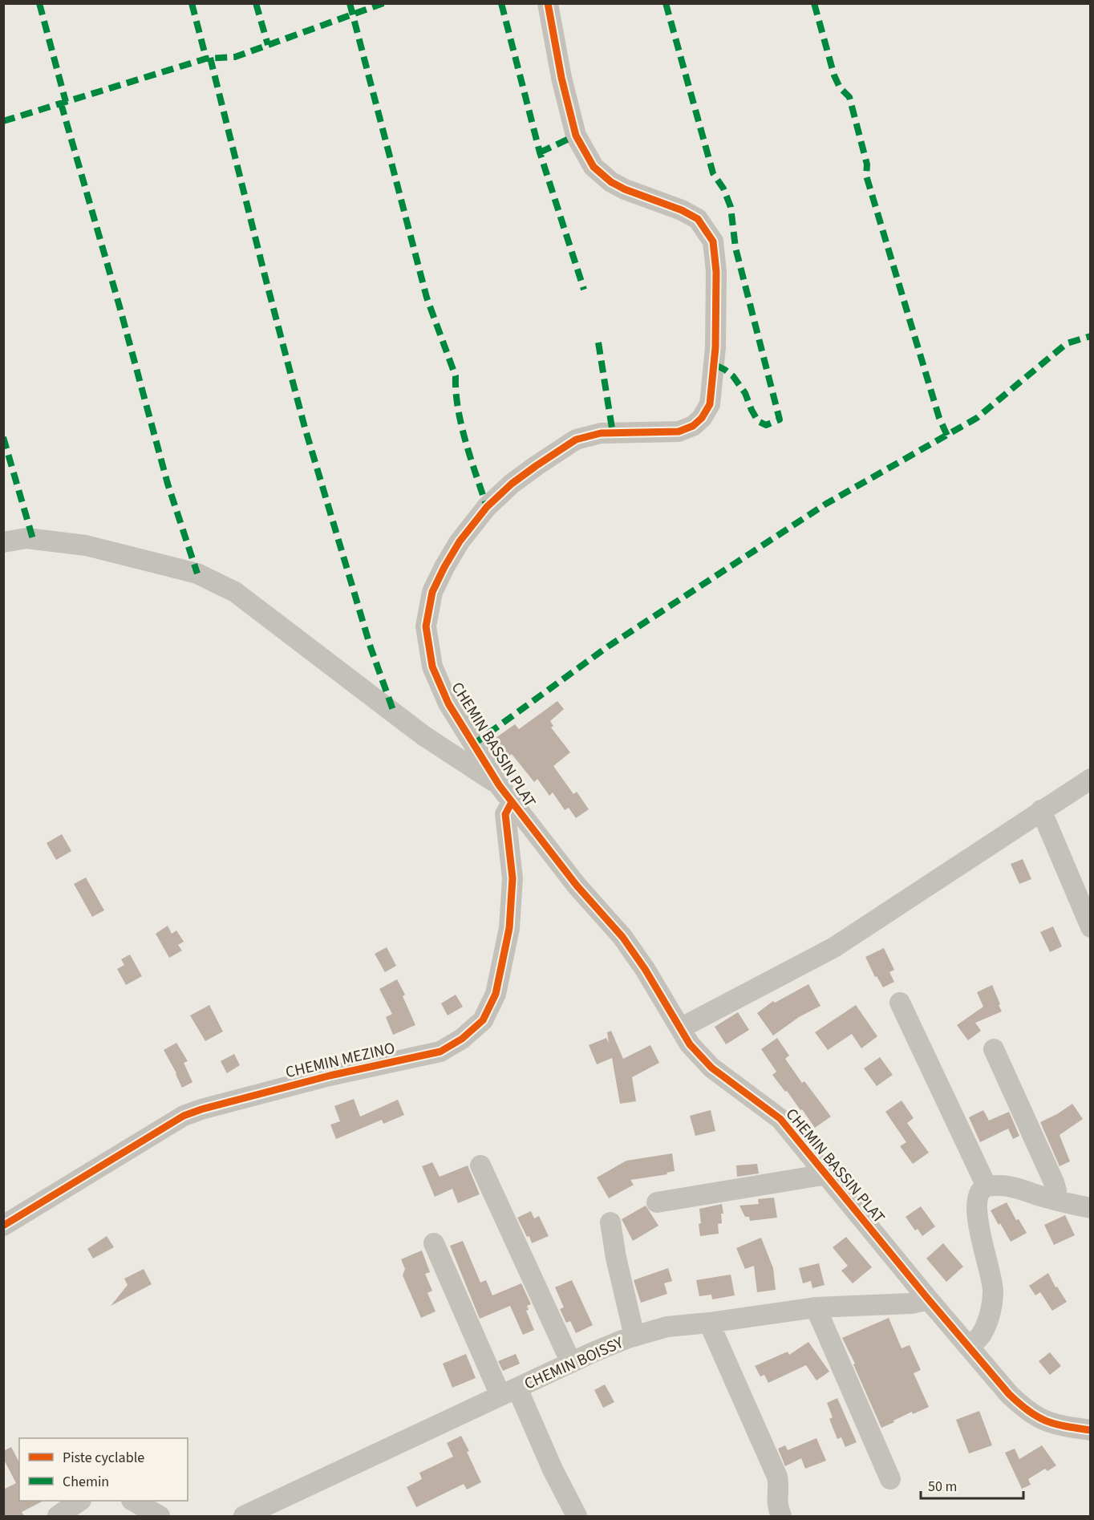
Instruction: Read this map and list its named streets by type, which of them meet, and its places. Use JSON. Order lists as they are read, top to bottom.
{
  "streets": {
    "street": ["CHEMIN BASSIN PLAT", "CHEMIN MEZINO", "CHEMIN BOISSY"]
  },
  "crossings": [
    ["CHEMIN BASSIN PLAT", "CHEMIN MEZINO"],
    ["CHEMIN BASSIN PLAT", "CHEMIN BOISSY"]
  ],
  "legend": ["Piste cyclable", "Chemin"],
  "scale_bar": "50 m"
}
